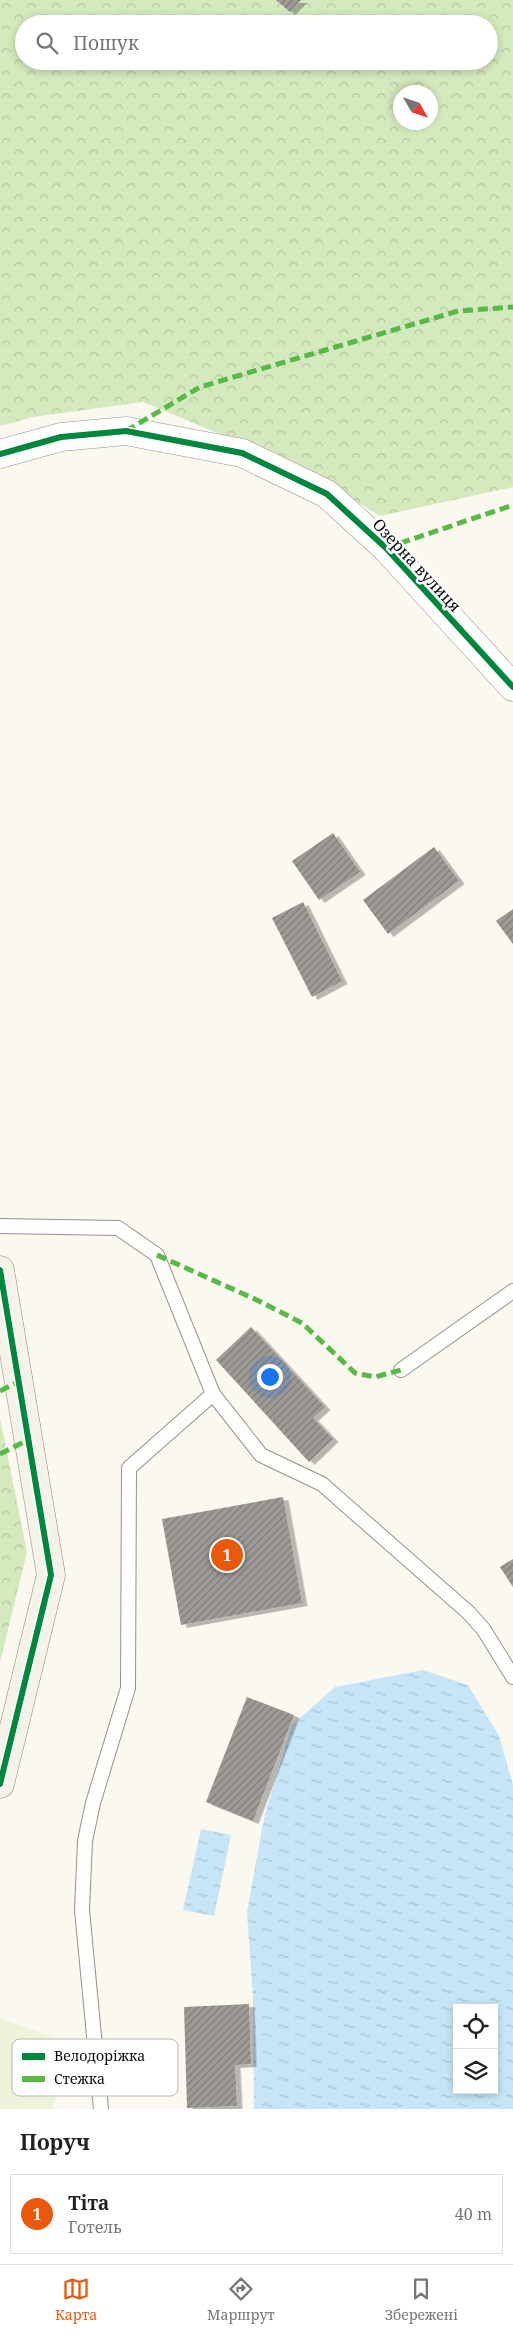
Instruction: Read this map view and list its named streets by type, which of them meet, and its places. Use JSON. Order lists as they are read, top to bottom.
{
  "streets": {
    "street": ["Озерна вулиця"]
  },
  "legend": ["Велодоріжка", "Стежка"],
  "north": "bottom right",
  "page": {
    "search": "Пошук",
    "pins": "1",
    "heading": "Поруч",
    "list": [
      {
        "mark": "1",
        "name": "Тіта",
        "note": "Готель",
        "value": "40 m"
      }
    ],
    "nav": ["Карта", "Маршрут", "Збережені"]
  }
}
